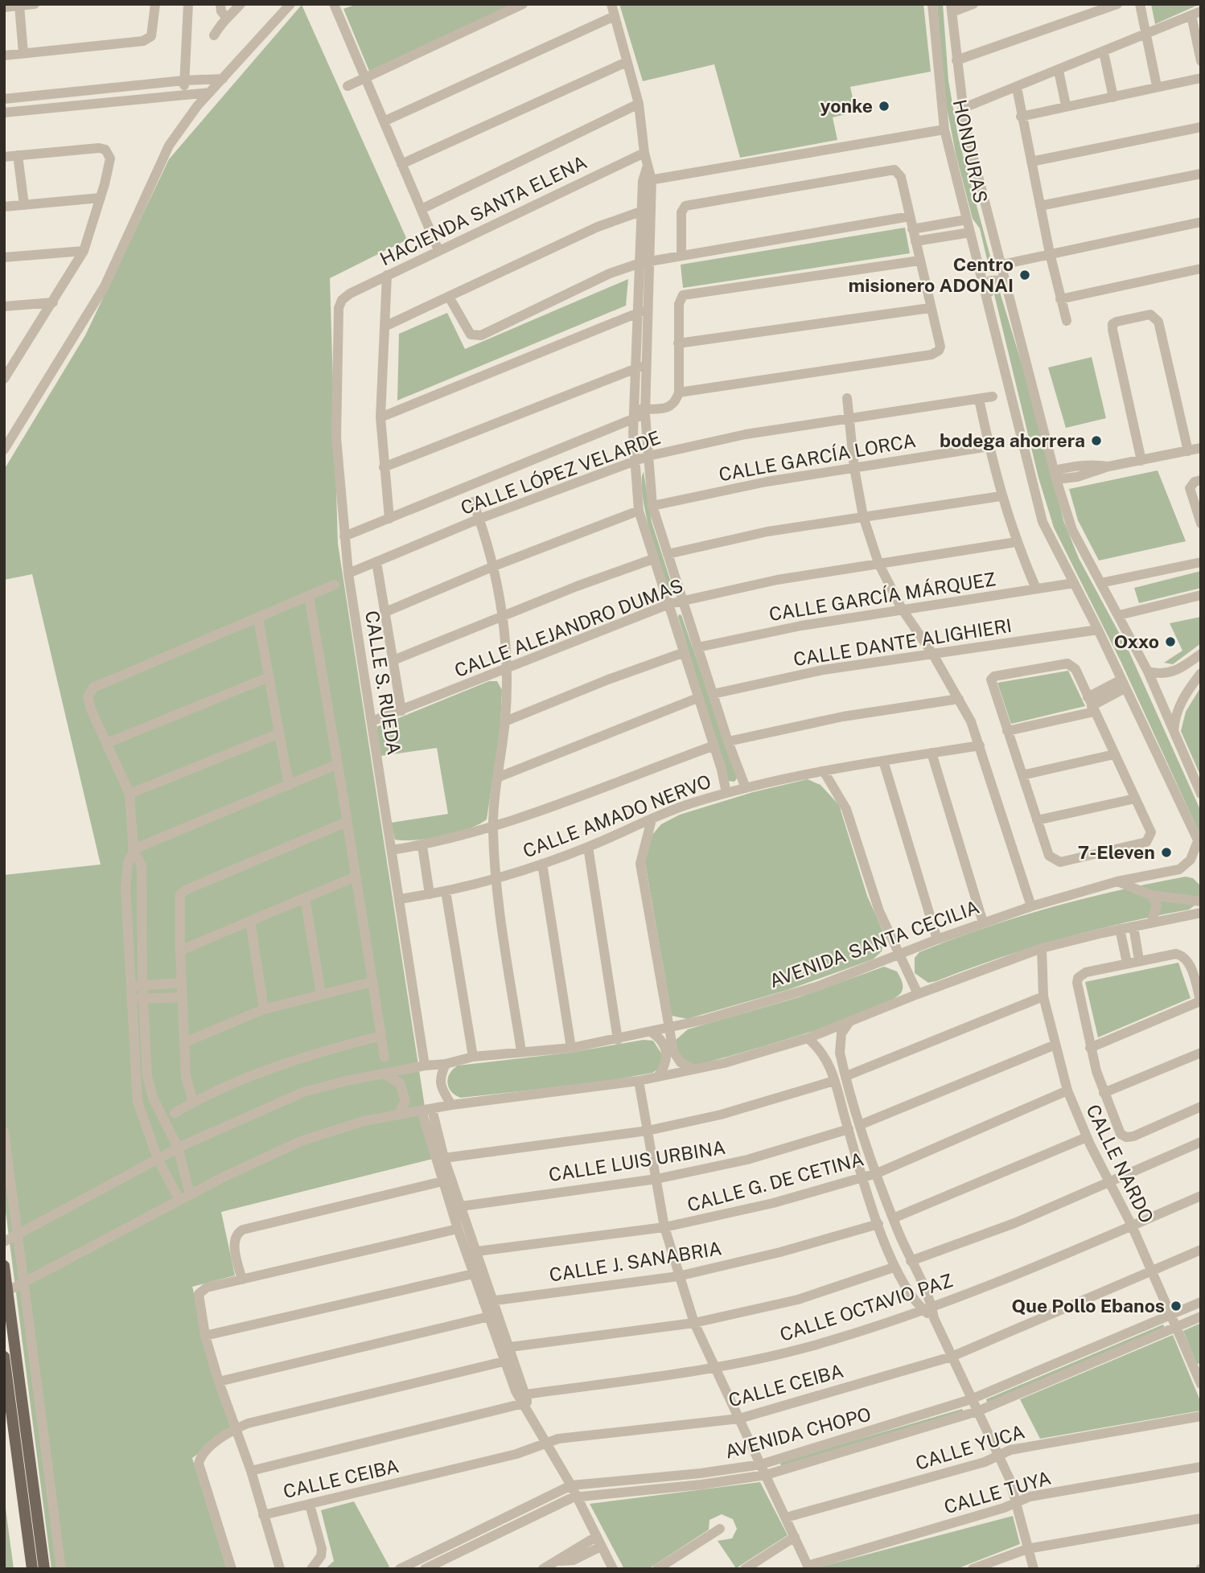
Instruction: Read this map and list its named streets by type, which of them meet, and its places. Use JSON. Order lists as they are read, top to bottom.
{
  "streets": {
    "street": [
      "HONDURAS",
      "HACIENDA SANTA ELENA",
      "CALLE GARCÍA LORCA",
      "CALLE LÓPEZ VELARDE",
      "CALLE GARCÍA MÁRQUEZ",
      "CALLE ALEJANDRO DUMAS",
      "CALLE DANTE ALIGHIERI",
      "CALLE S. RUEDA",
      "CALLE AMADO NERVO",
      "AVENIDA SANTA CECILIA",
      "CALLE LUIS URBINA",
      "CALLE NARDO",
      "CALLE G. DE CETINA",
      "CALLE J. SANABRIA",
      "CALLE OCTAVIO PAZ",
      "CALLE CEIBA",
      "AVENIDA CHOPO",
      "CALLE YUCA",
      "CALLE TUYA"
    ]
  },
  "crossings": [
    ["HACIENDA SANTA ELENA", "CALLE S. RUEDA"],
    ["CALLE LÓPEZ VELARDE", "CALLE S. RUEDA"],
    ["CALLE ALEJANDRO DUMAS", "CALLE S. RUEDA"],
    ["CALLE S. RUEDA", "CALLE AMADO NERVO"],
    ["CALLE S. RUEDA", "AVENIDA SANTA CECILIA"],
    ["CALLE NARDO", "CALLE G. DE CETINA"],
    ["CALLE NARDO", "CALLE OCTAVIO PAZ"],
    ["CALLE NARDO", "CALLE CEIBA"],
    ["CALLE NARDO", "AVENIDA CHOPO"]
  ],
  "places": [
    "yonke",
    "Centro misionero ADONAI",
    "bodega ahorrera",
    "Oxxo",
    "7-Eleven",
    "Que Pollo Ebanos"
  ]
}
